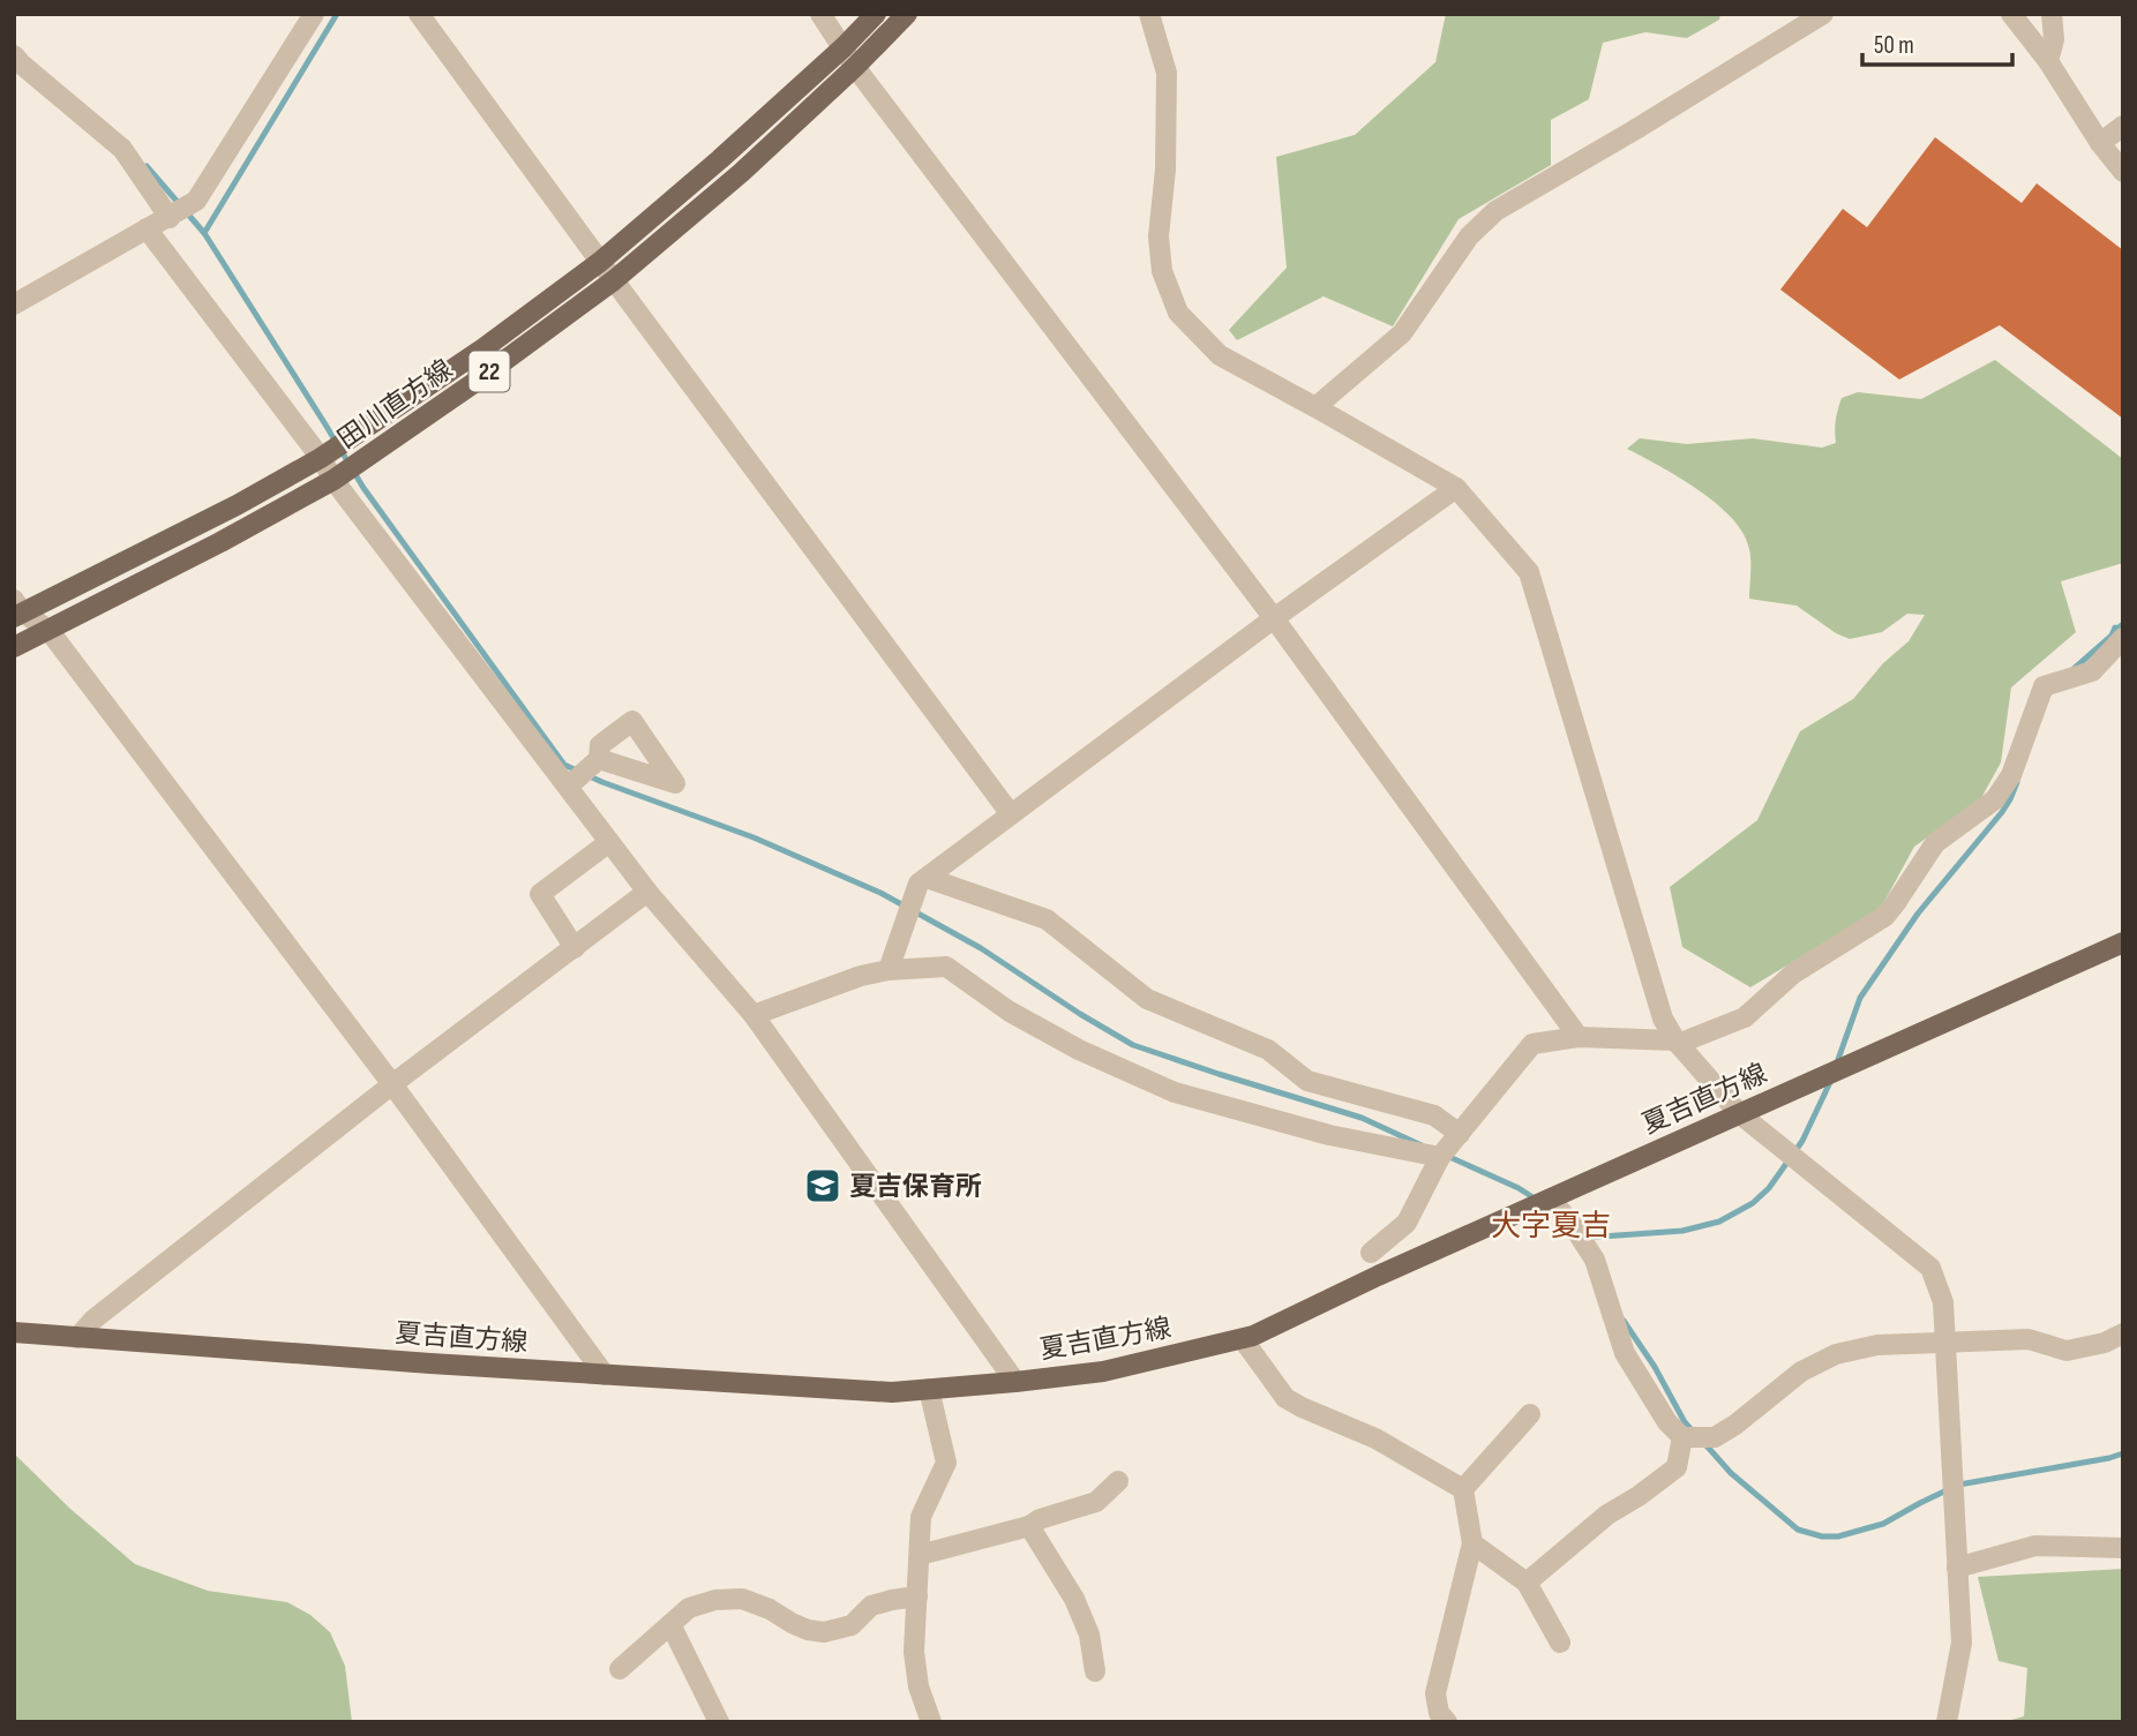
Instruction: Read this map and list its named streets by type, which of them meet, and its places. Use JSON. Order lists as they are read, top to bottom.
{
  "streets": {
    "main road": ["22", "田川直方線", "夏吉直方線"]
  },
  "districts": ["大字夏吉"],
  "places": {
    "school or university": ["夏吉保育所"]
  },
  "scale_bar": "50 m"
}
